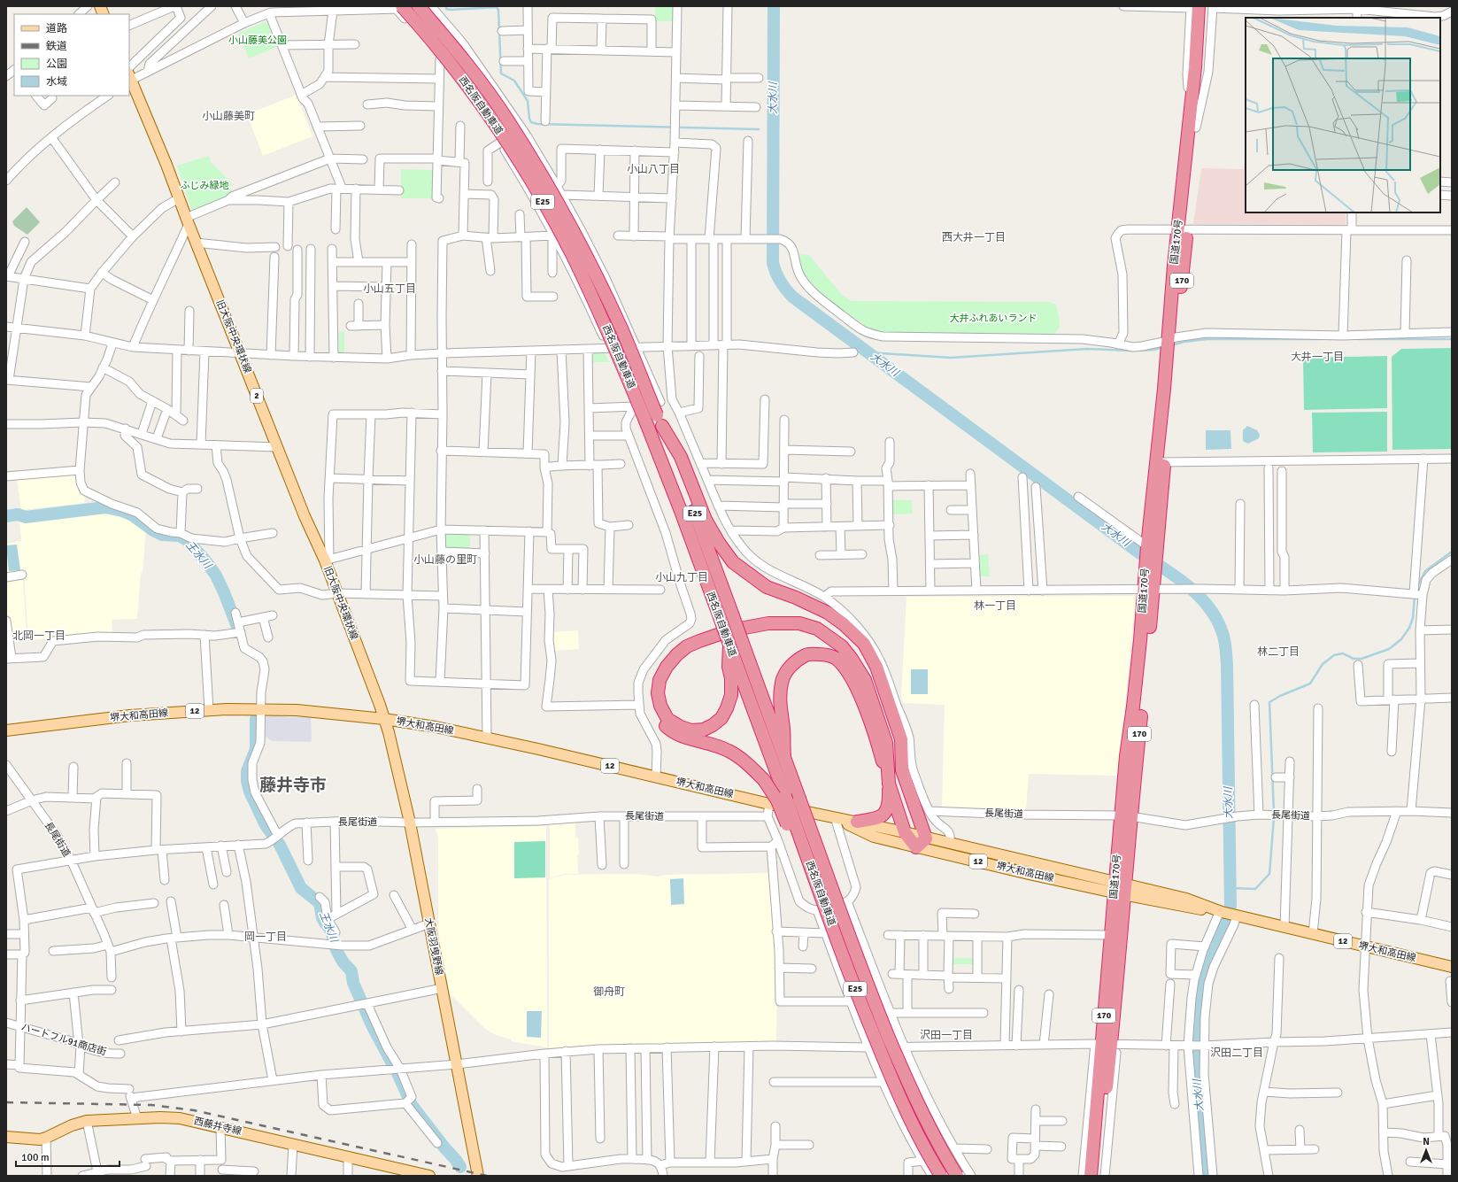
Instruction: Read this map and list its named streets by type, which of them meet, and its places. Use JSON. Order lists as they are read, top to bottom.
{
  "streets": {
    "highway": [
      "西名阪自動車道",
      "E25",
      "国道170号",
      "170"
    ],
    "main road": [
      "旧大阪中央環状線",
      "2",
      "12",
      "堺大和高田線",
      "大阪羽曳野線",
      "西藤井寺線"
    ],
    "street": ["長尾街道", "ハートフル91商店街"]
  },
  "crossings": [
    ["国道170号", "堺大和高田線"],
    ["国道170号", "長尾街道"],
    ["旧大阪中央環状線", "堺大和高田線"],
    ["旧大阪中央環状線", "大阪羽曳野線"],
    ["堺大和高田線", "大阪羽曳野線"],
    ["長尾街道", "大阪羽曳野線"]
  ],
  "districts": [
    "小山藤美町",
    "小山八丁目",
    "西大井一丁目",
    "小山五丁目",
    "大井一丁目",
    "小山藤の里町",
    "小山九丁目",
    "林一丁目",
    "北岡一丁目",
    "林二丁目",
    "藤井寺市",
    "岡一丁目",
    "御舟町",
    "沢田一丁目",
    "沢田二丁目"
  ],
  "water": ["大水川", "王水川"],
  "parks": ["小山藤美公園", "ふじみ緑地", "大井ふれあいランド"],
  "legend": [
    "道路",
    "鉄道",
    "公園",
    "水域"
  ],
  "scale_bar": "100 m",
  "north": "top"
}
